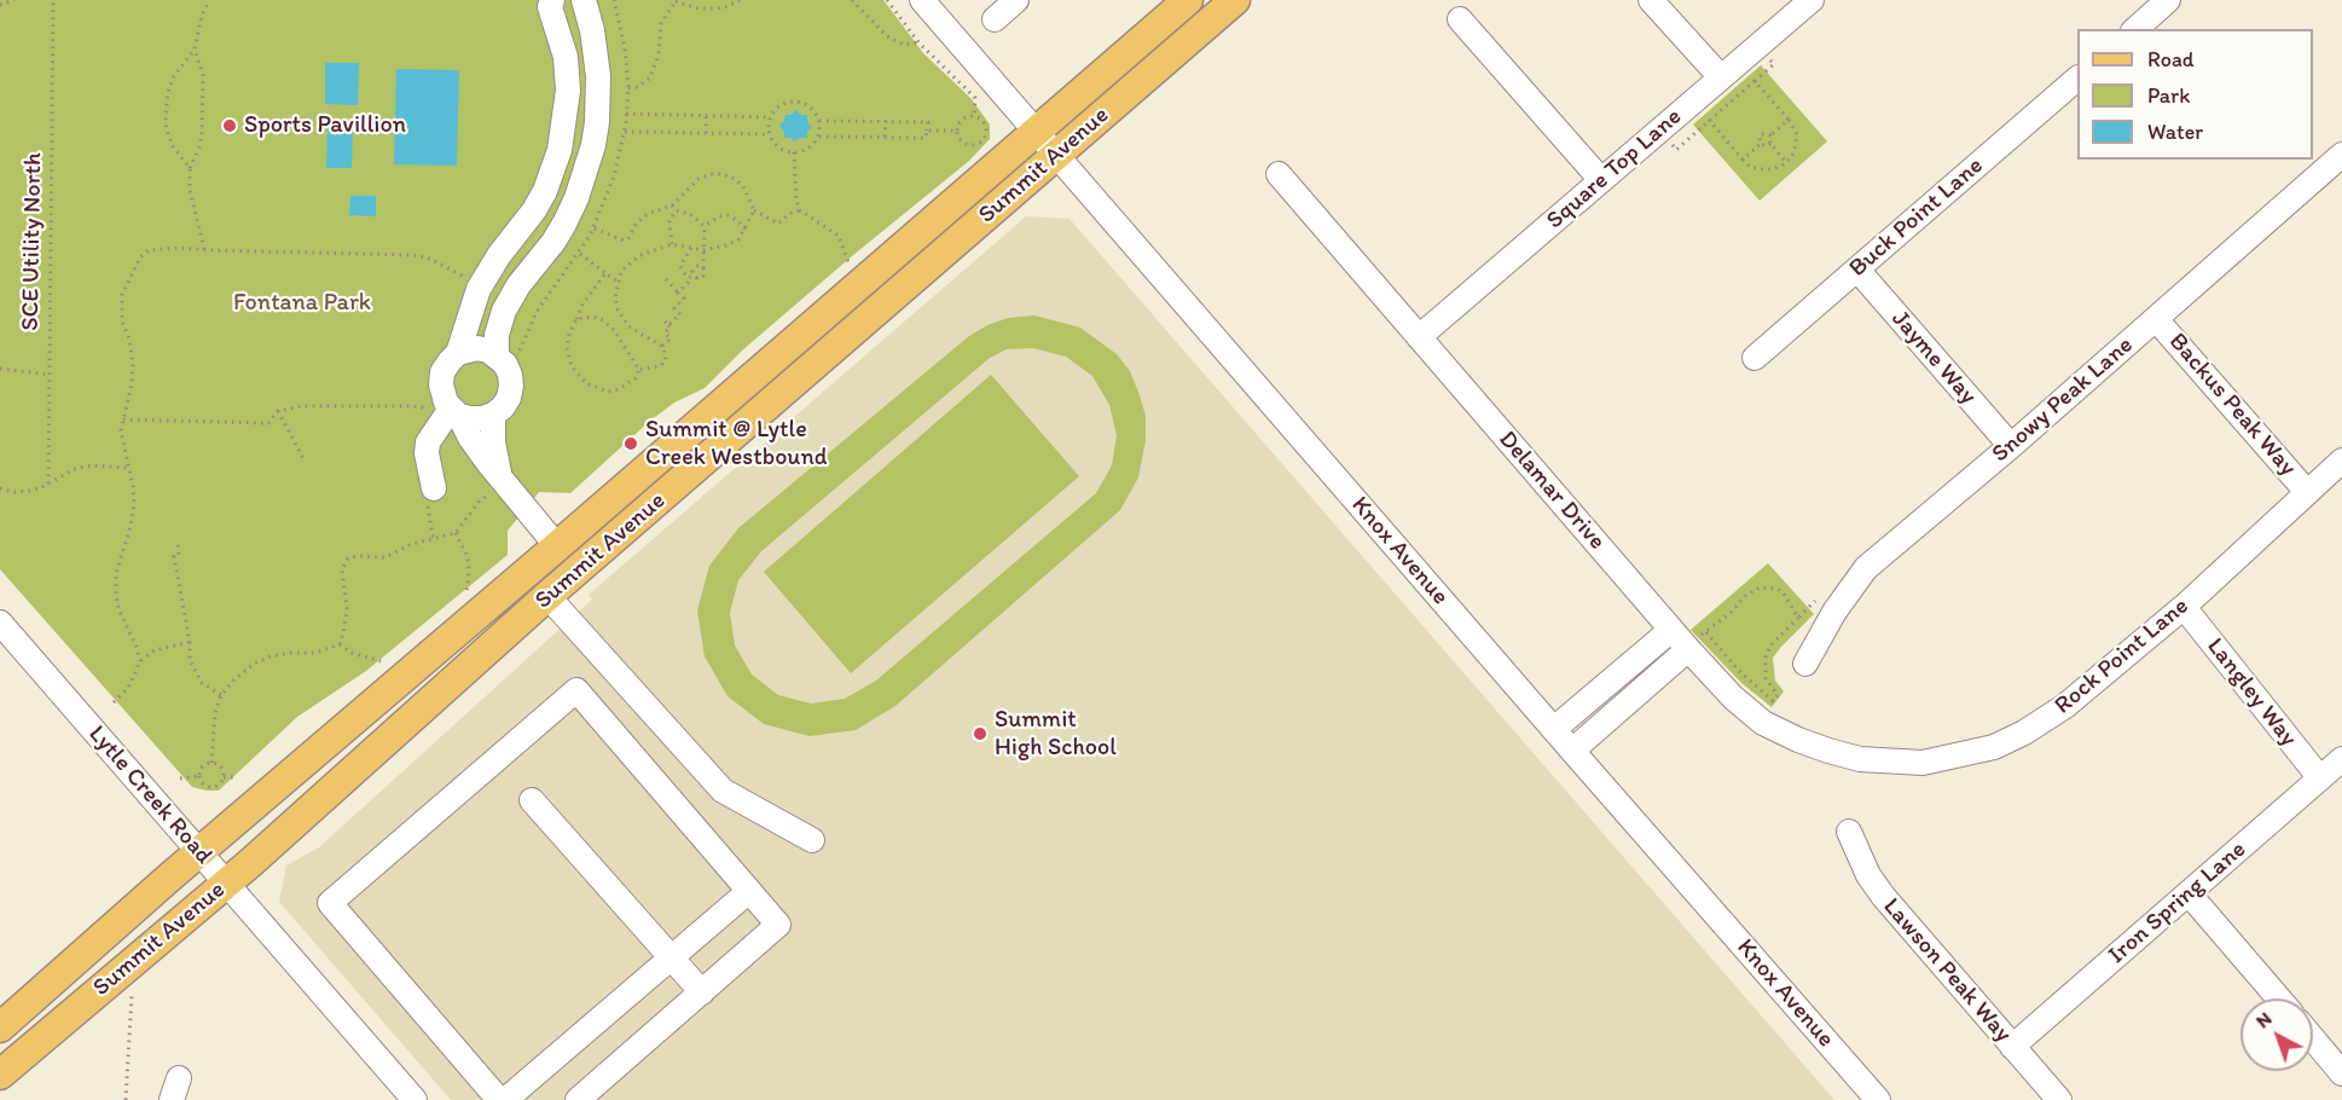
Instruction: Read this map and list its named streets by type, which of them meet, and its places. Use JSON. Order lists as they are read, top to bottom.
{
  "streets": {
    "main road": ["Summit Avenue"],
    "street": [
      "Square Top Lane",
      "Buck Point Lane",
      "Jayme Way",
      "Snowy Peak Lane",
      "Backus Peak Way",
      "Delamar Drive",
      "Knox Avenue",
      "Rock Point Lane",
      "Langley Way",
      "Lytle Creek Road",
      "Iron Spring Lane",
      "Lawson Peak Way"
    ],
    "path": ["SCE Utility North"]
  },
  "crossings": [
    ["Summit Avenue", "Knox Avenue"],
    ["Summit Avenue", "Lytle Creek Road"],
    ["Square Top Lane", "Delamar Drive"],
    ["Buck Point Lane", "Jayme Way"],
    ["Jayme Way", "Snowy Peak Lane"],
    ["Snowy Peak Lane", "Backus Peak Way"],
    ["Backus Peak Way", "Rock Point Lane"],
    ["Delamar Drive", "Rock Point Lane"],
    ["Rock Point Lane", "Langley Way"],
    ["Langley Way", "Iron Spring Lane"],
    ["Iron Spring Lane", "Lawson Peak Way"]
  ],
  "parks": ["Fontana Park"],
  "places": ["Sports Pavillion", "Summit @ Lytle Creek Westbound", "Summit High School"],
  "legend": ["Road", "Park", "Water"],
  "north": "top left"
}
